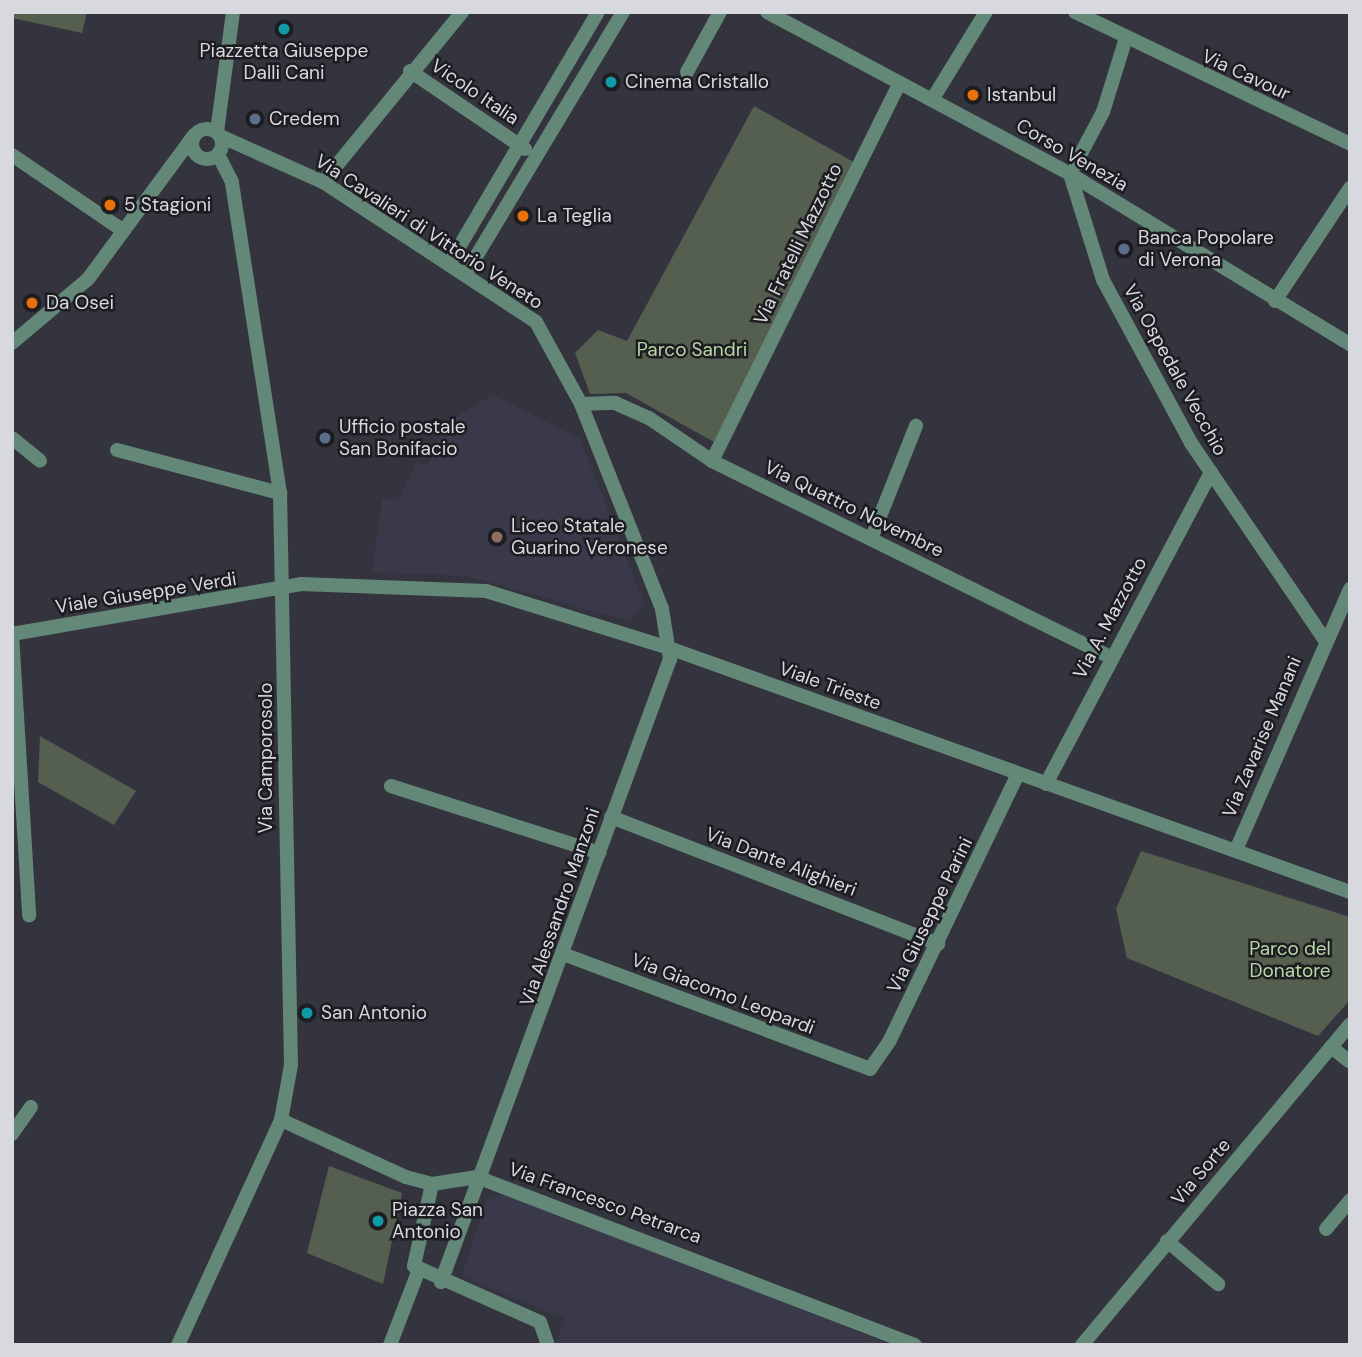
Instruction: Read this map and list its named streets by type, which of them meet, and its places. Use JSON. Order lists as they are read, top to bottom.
{
  "streets": {
    "street": [
      "Via Cavour",
      "Vicolo Italia",
      "Corso Venezia",
      "Via Cavalieri di Vittorio Veneto",
      "Via Fratelli Mazzotto",
      "Via Ospedale Vecchio",
      "Via Quattro Novembre",
      "Viale Giuseppe Verdi",
      "Via A. Mazzotto",
      "Viale Trieste",
      "Via Zavarise Manani",
      "Via Camporosolo",
      "Via Dante Alighieri",
      "Via Alessandro Manzoni",
      "Via Giuseppe Parini",
      "Via Giacomo Leopardi",
      "Via Sorte",
      "Via Francesco Petrarca"
    ]
  },
  "crossings": [
    ["Corso Venezia", "Via Fratelli Mazzotto"],
    ["Corso Venezia", "Via Ospedale Vecchio"],
    ["Via Cavalieri di Vittorio Veneto", "Via Quattro Novembre"],
    ["Via Cavalieri di Vittorio Veneto", "Viale Trieste"],
    ["Via Cavalieri di Vittorio Veneto", "Via Camporosolo"],
    ["Via Cavalieri di Vittorio Veneto", "Via Alessandro Manzoni"],
    ["Via Fratelli Mazzotto", "Via Quattro Novembre"],
    ["Via Ospedale Vecchio", "Via A. Mazzotto"],
    ["Via Ospedale Vecchio", "Via Zavarise Manani"],
    ["Via Quattro Novembre", "Via A. Mazzotto"],
    ["Viale Giuseppe Verdi", "Viale Trieste"],
    ["Viale Giuseppe Verdi", "Via Camporosolo"],
    ["Via A. Mazzotto", "Viale Trieste"],
    ["Viale Trieste", "Via Zavarise Manani"],
    ["Viale Trieste", "Via Camporosolo"],
    ["Viale Trieste", "Via Alessandro Manzoni"],
    ["Viale Trieste", "Via Giuseppe Parini"],
    ["Via Dante Alighieri", "Via Alessandro Manzoni"],
    ["Via Dante Alighieri", "Via Giuseppe Parini"],
    ["Via Alessandro Manzoni", "Via Giacomo Leopardi"],
    ["Via Alessandro Manzoni", "Via Francesco Petrarca"],
    ["Via Giuseppe Parini", "Via Giacomo Leopardi"]
  ],
  "parks": ["Parco Sandri", "Parco del Donatore"],
  "places": [
    "Piazzetta Giuseppe Dalli Cani",
    "Cinema Cristallo",
    "Istanbul",
    "Credem",
    "5 Stagioni",
    "La Teglia",
    "Banca Popolare di Verona",
    "Da Osei",
    "Ufficio postale San Bonifacio",
    "Liceo Statale Guarino Veronese",
    "San Antonio",
    "Piazza San Antonio"
  ]
}
